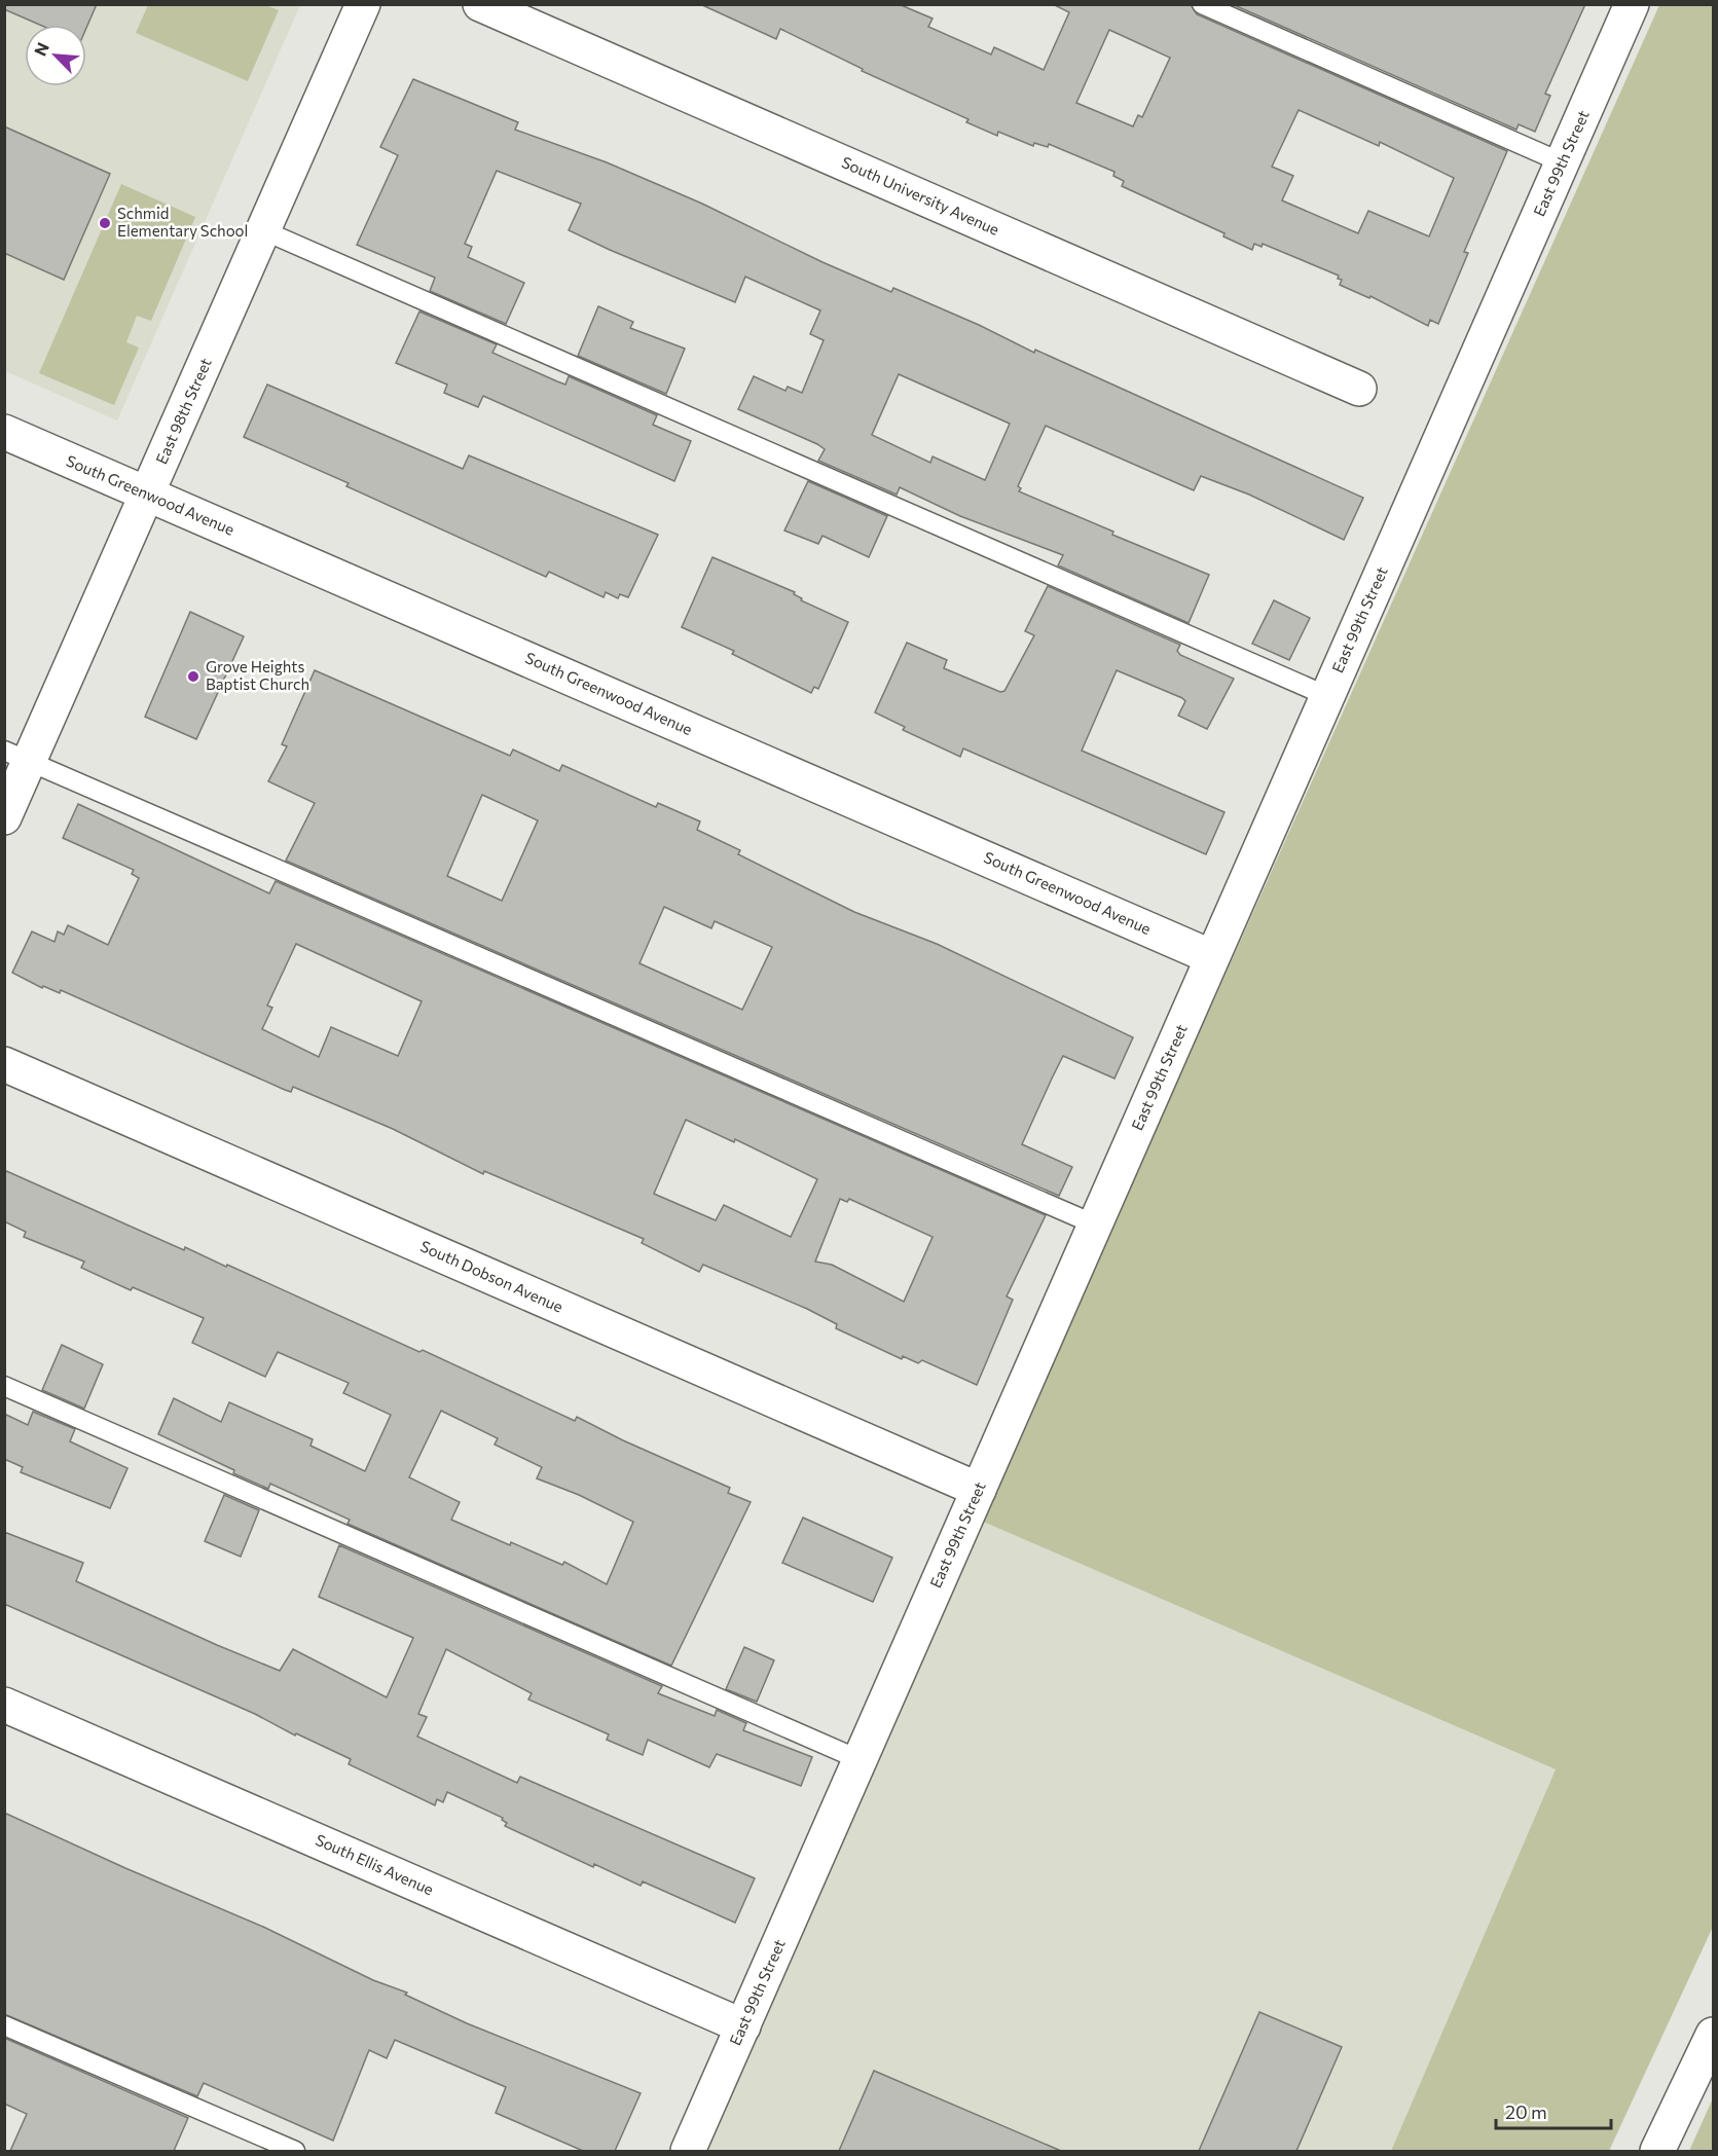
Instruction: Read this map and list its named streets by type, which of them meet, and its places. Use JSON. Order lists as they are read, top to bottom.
{
  "streets": {
    "main road": [
      "East 99th Street",
      "South University Avenue",
      "East 98th Street",
      "South Greenwood Avenue",
      "South Dobson Avenue",
      "South Ellis Avenue"
    ]
  },
  "crossings": [
    ["East 99th Street", "South Greenwood Avenue"],
    ["East 99th Street", "South Dobson Avenue"],
    ["East 99th Street", "South Ellis Avenue"],
    ["East 98th Street", "South Greenwood Avenue"]
  ],
  "places": ["Schmid Elementary School", "Grove Heights Baptist Church"],
  "scale_bar": "20 m",
  "north": "top left"
}
